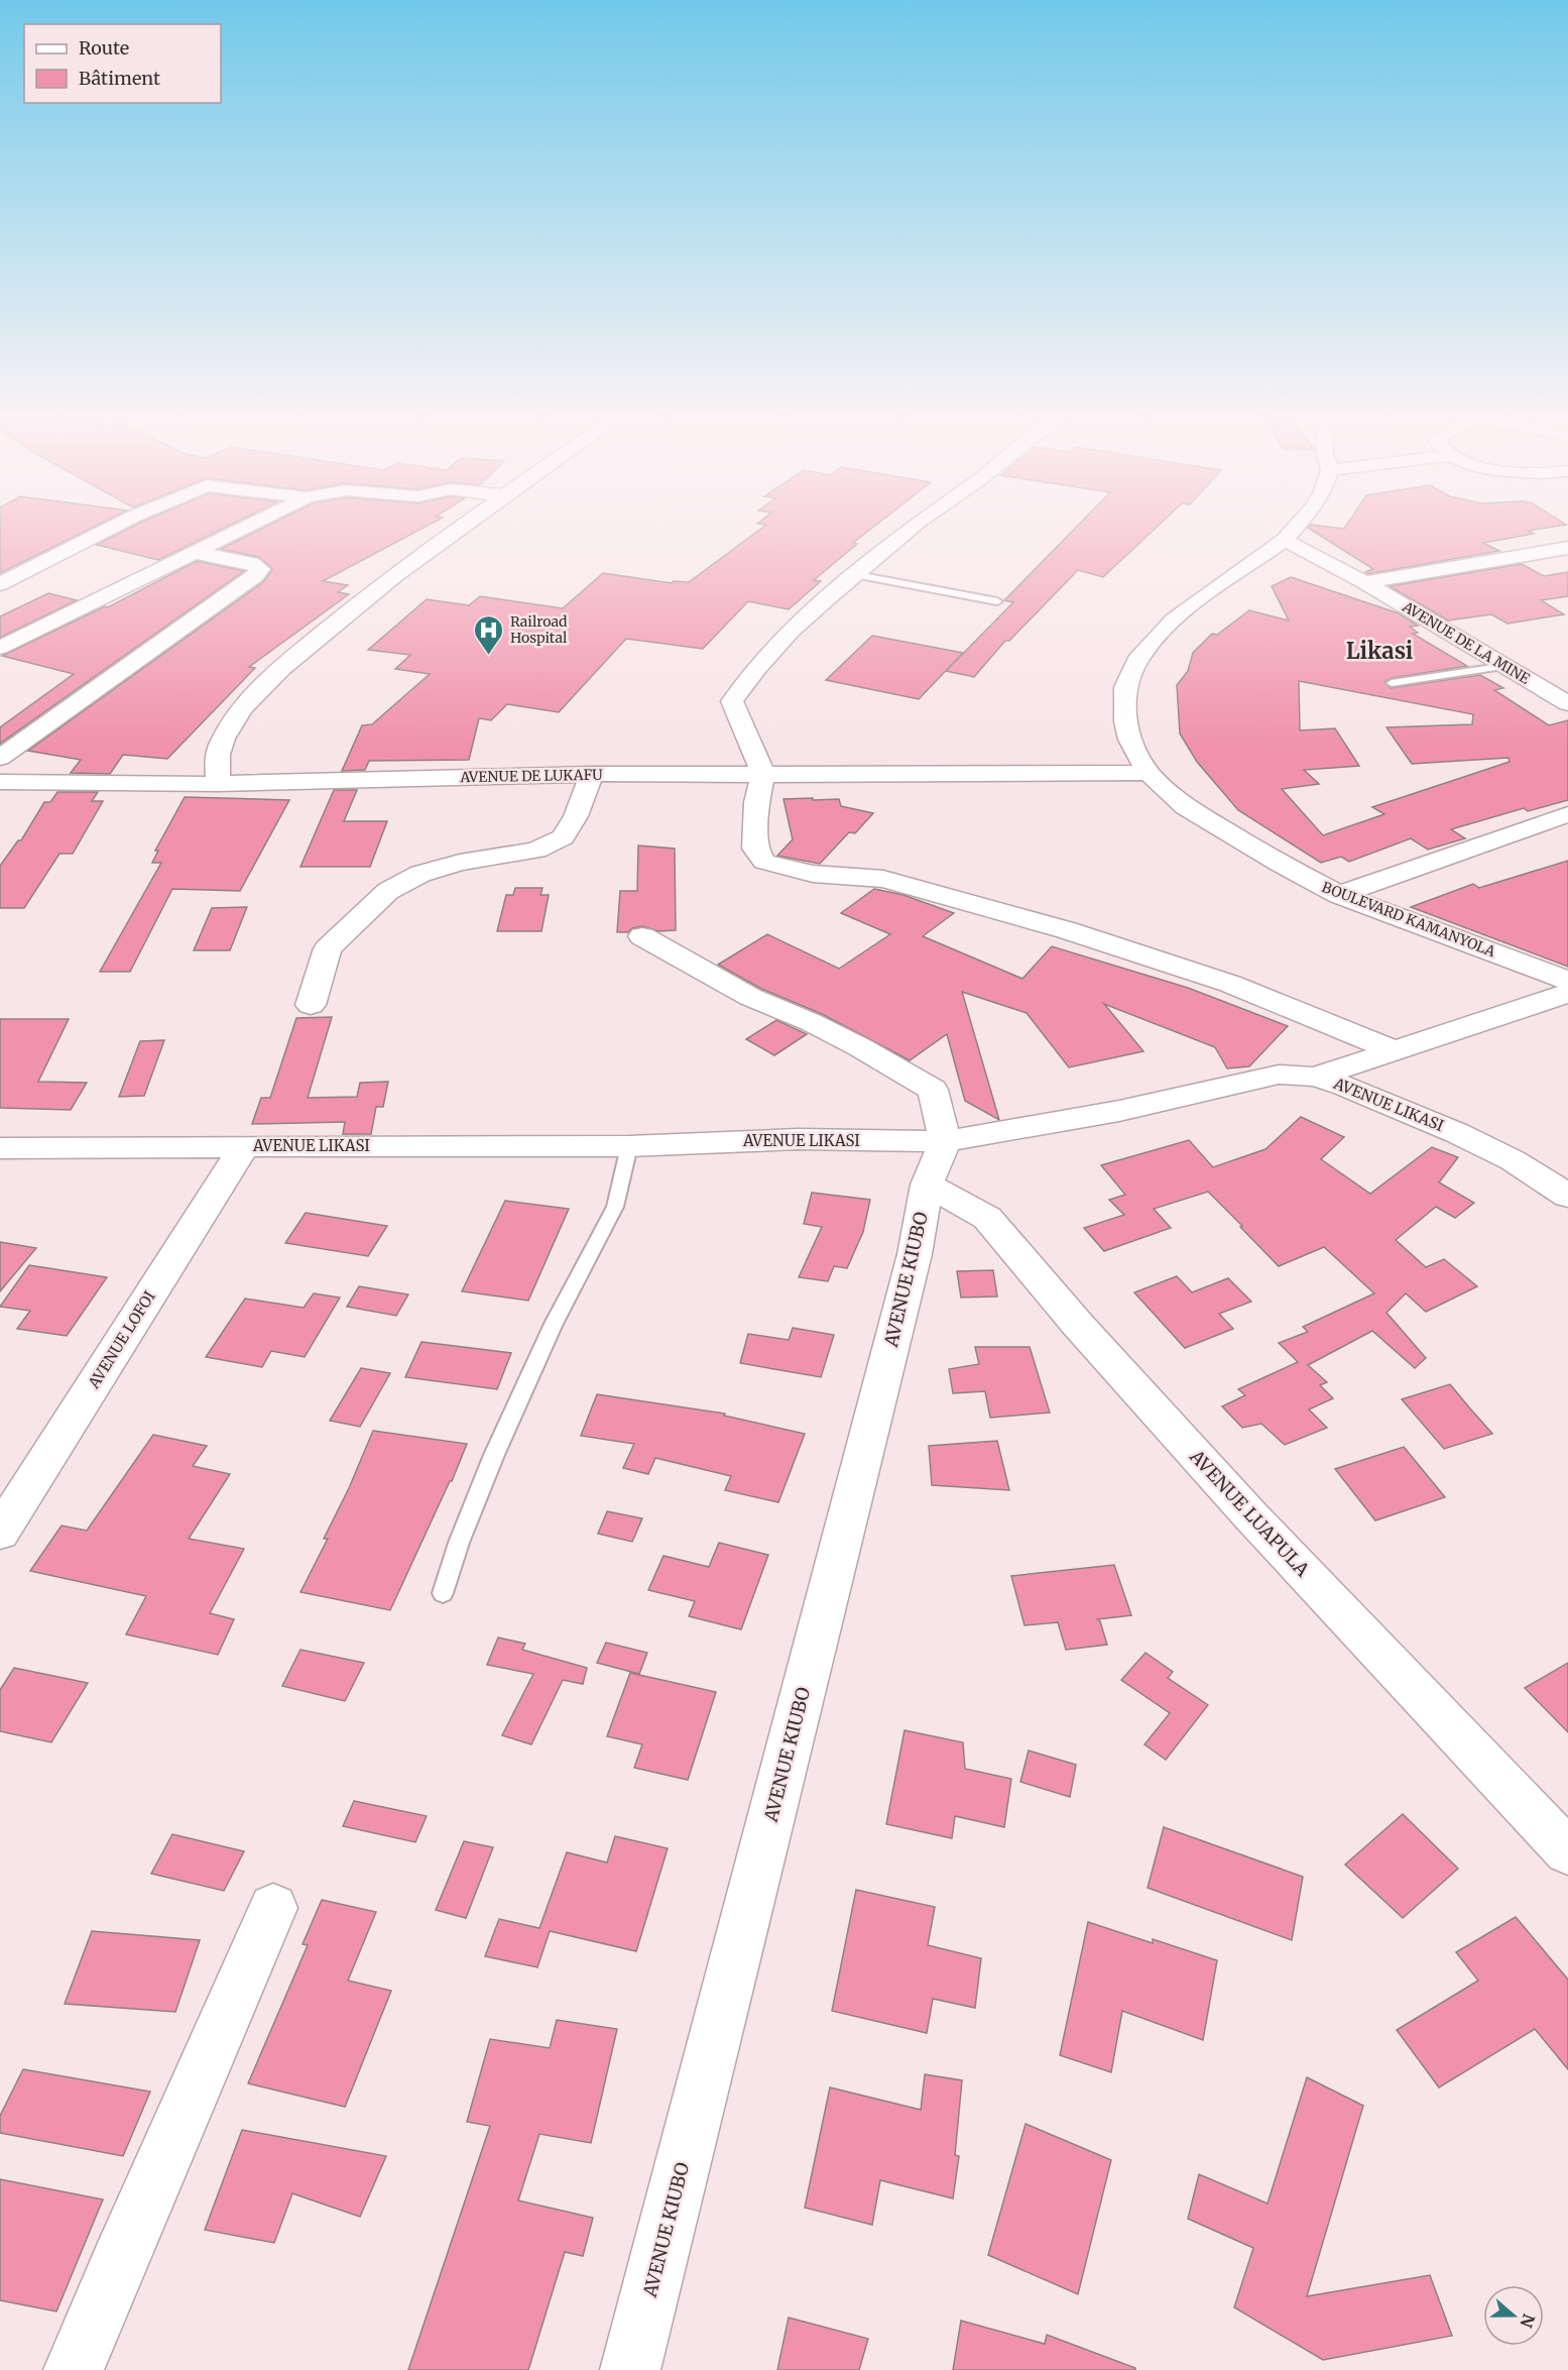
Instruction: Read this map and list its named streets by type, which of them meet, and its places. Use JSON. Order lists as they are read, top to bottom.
{
  "streets": {
    "street": [
      "AVENUE DE LA MINE",
      "AVENUE DE LUKAFU",
      "BOULEVARD KAMANYOLA",
      "AVENUE LIKASI",
      "AVENUE KIUBO",
      "AVENUE LOFOI",
      "AVENUE LUAPULA"
    ]
  },
  "crossings": [
    ["AVENUE DE LA MINE", "BOULEVARD KAMANYOLA"],
    ["AVENUE DE LUKAFU", "BOULEVARD KAMANYOLA"],
    ["AVENUE LIKASI", "AVENUE KIUBO"],
    ["AVENUE LIKASI", "AVENUE LOFOI"],
    ["AVENUE KIUBO", "AVENUE LUAPULA"]
  ],
  "districts": ["Likasi"],
  "places": {
    "hospital": ["Railroad Hospital"]
  },
  "legend": ["Route", "Bâtiment"],
  "north": "right"
}
